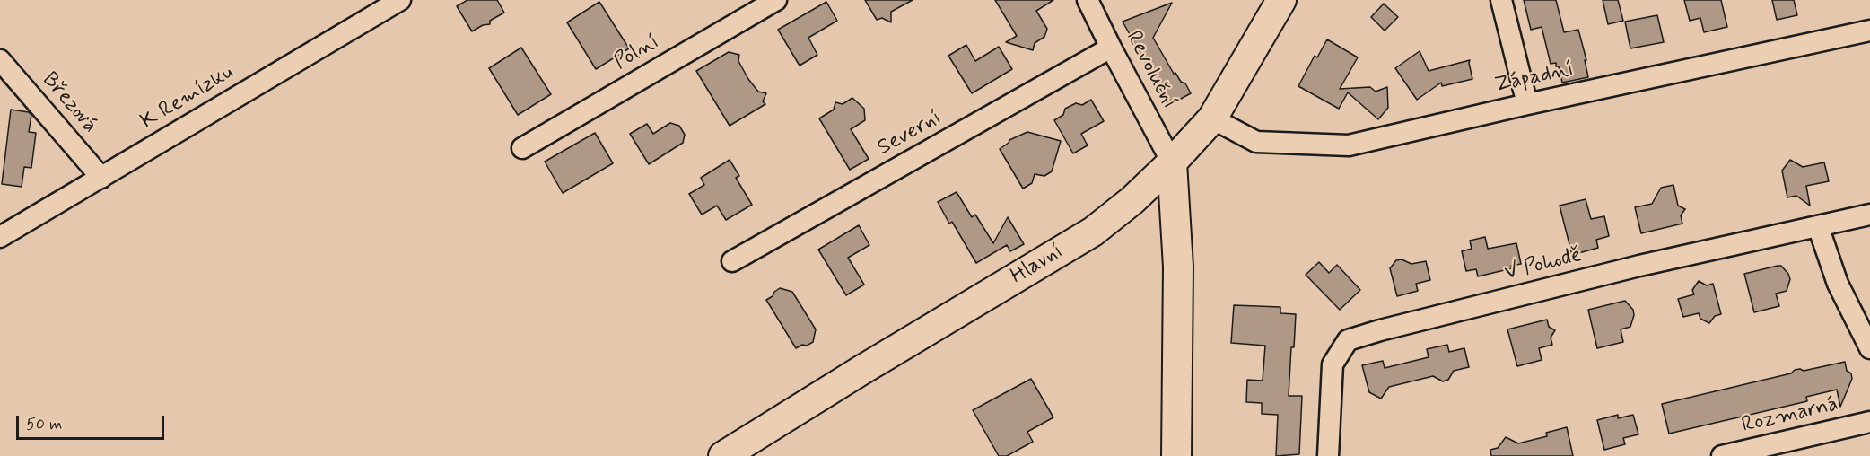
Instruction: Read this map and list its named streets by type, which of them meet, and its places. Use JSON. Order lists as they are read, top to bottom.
{
  "streets": {
    "street": [
      "Polní",
      "Revoluční",
      "Západní",
      "K Remízku",
      "Březová",
      "Severní",
      "Hlavní",
      "V Pohodě",
      "Rozmarná"
    ]
  },
  "crossings": [
    ["Revoluční", "Severní"],
    ["Revoluční", "Hlavní"],
    ["Západní", "Hlavní"],
    ["K Remízku", "Březová"]
  ],
  "scale_bar": "50 m"
}
